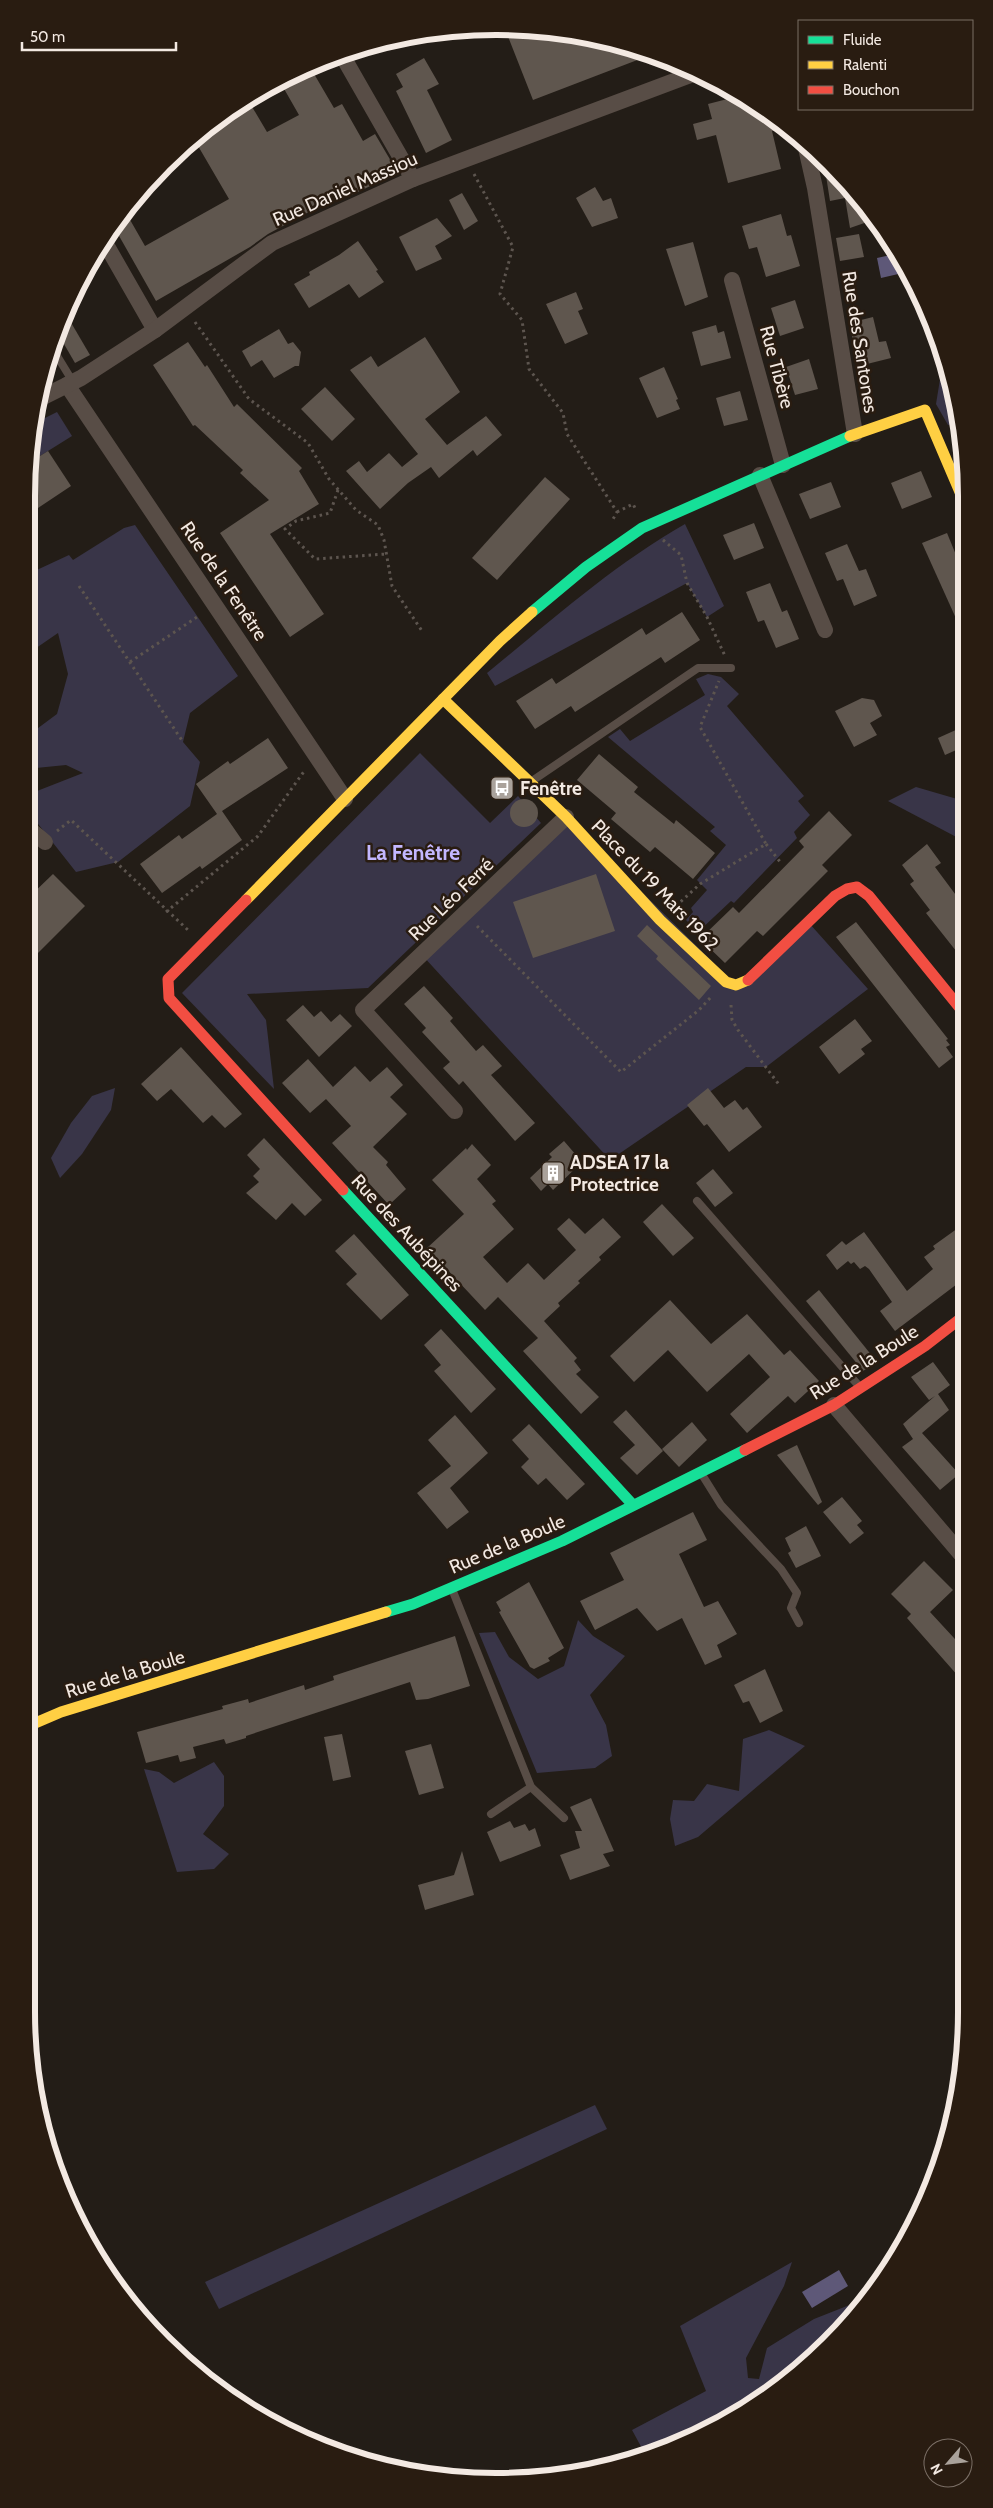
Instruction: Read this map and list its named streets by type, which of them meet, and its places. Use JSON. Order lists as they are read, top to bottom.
{
  "streets": {
    "street": [
      "Rue Daniel Massiou",
      "Rue des Santones",
      "Rue Tibère",
      "Rue de la Fenêtre",
      "Place du 19 Mars 1962",
      "Rue Léo Ferré",
      "Rue des Aubépines",
      "Rue de la Boule"
    ]
  },
  "crossings": [
    ["Rue Daniel Massiou", "Rue de la Fenêtre"],
    ["Place du 19 Mars 1962", "Rue Léo Ferré"],
    ["Rue des Aubépines", "Rue de la Boule"]
  ],
  "districts": ["La Fenêtre"],
  "places": {
    "bus stop": ["Fenêtre"],
    "building": ["ADSEA 17 la Protectrice"]
  },
  "legend": ["Fluide", "Ralenti", "Bouchon"],
  "scale_bar": "50 m",
  "north": "bottom left"
}
